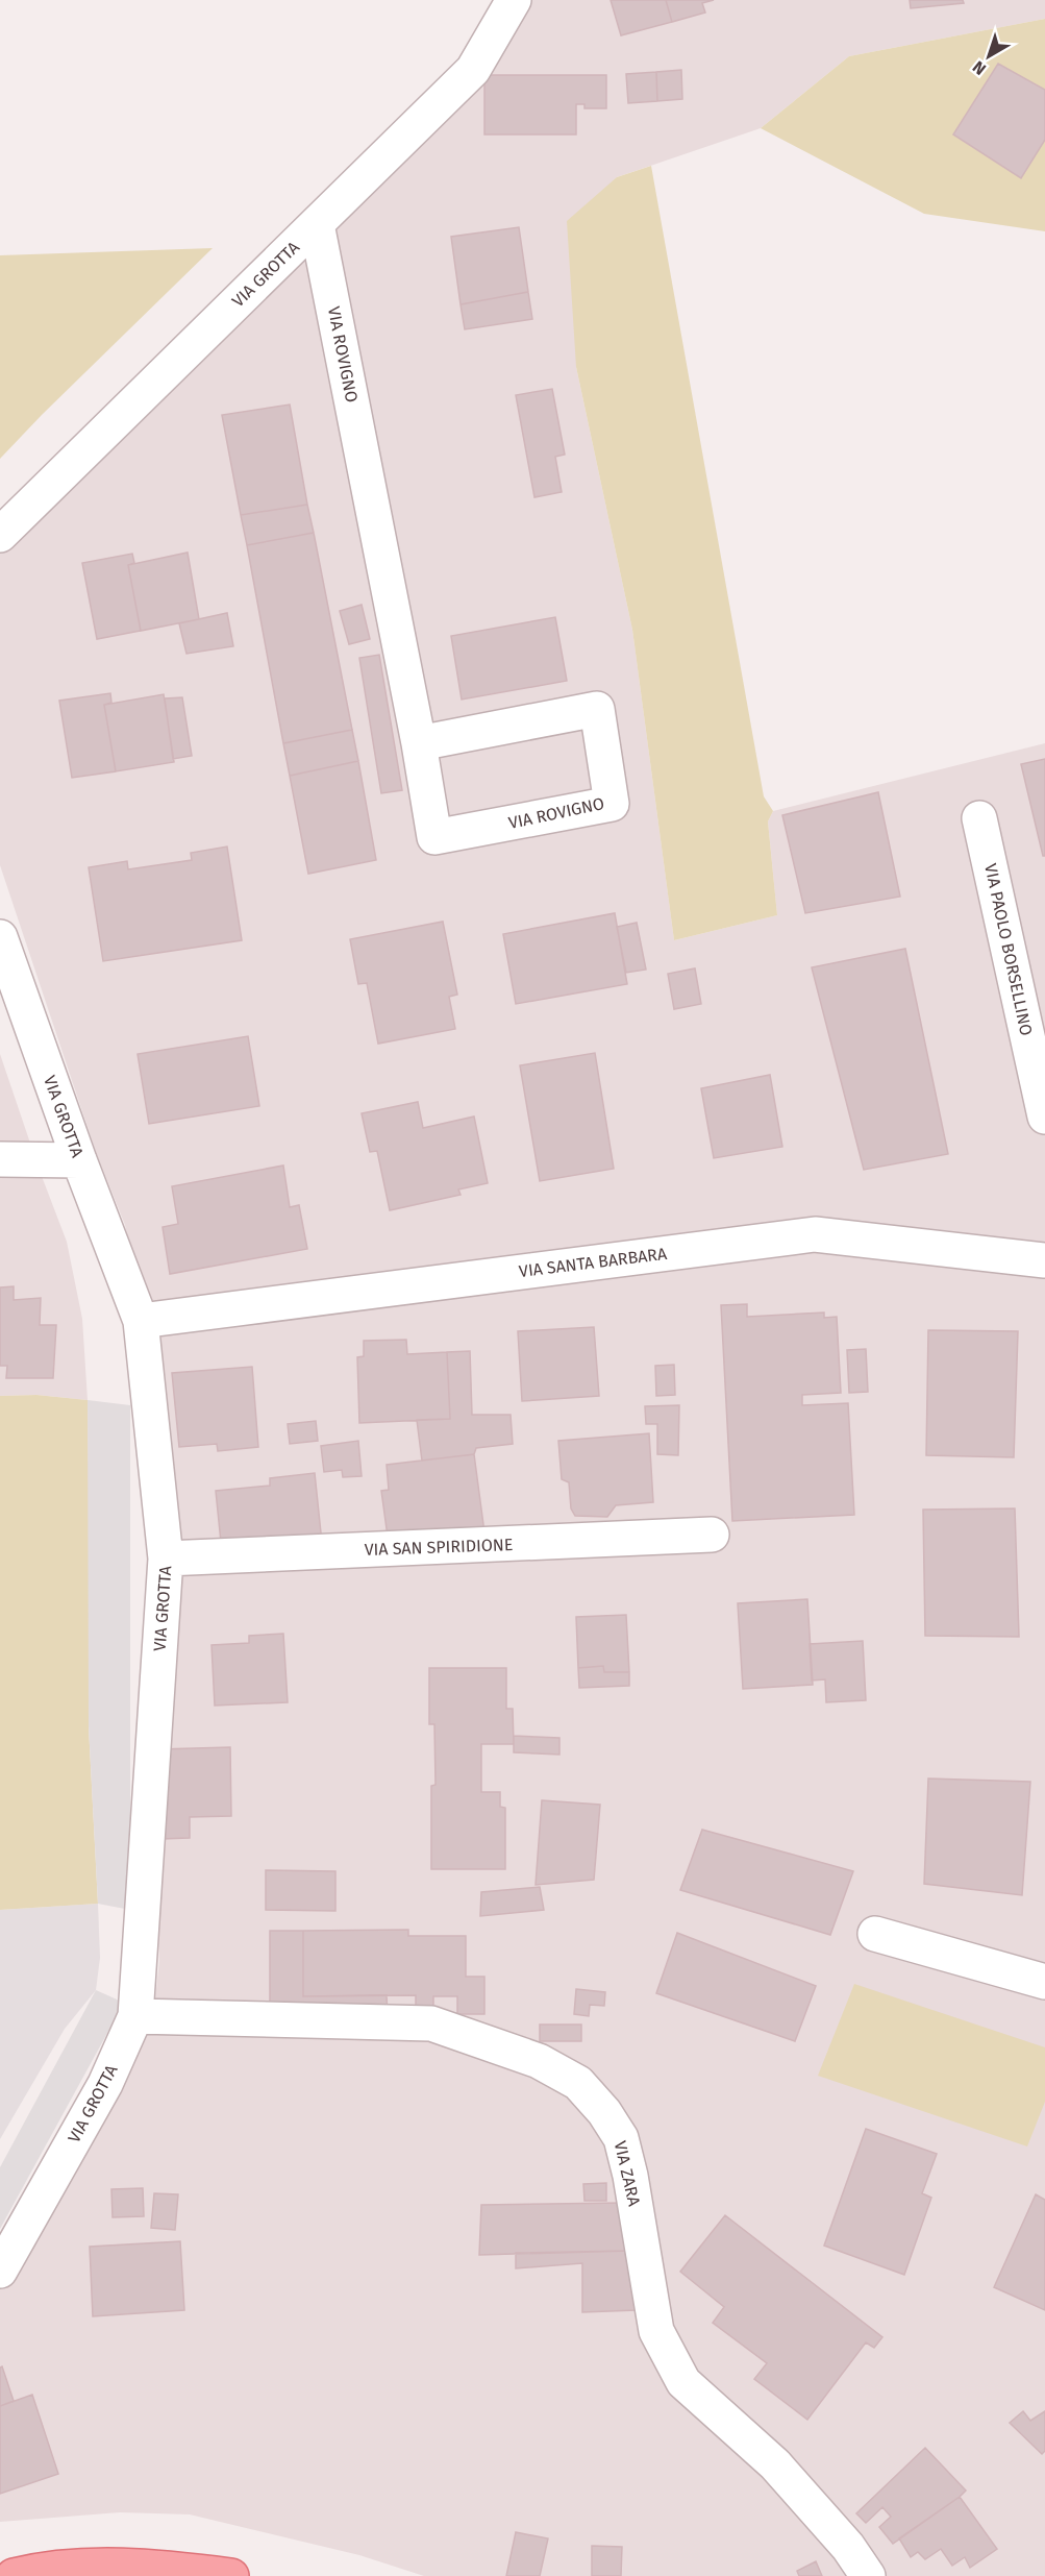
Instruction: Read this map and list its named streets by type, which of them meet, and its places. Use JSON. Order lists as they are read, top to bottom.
{
  "streets": {
    "street": [
      "VIA GROTTA",
      "VIA ROVIGNO",
      "VIA PAOLO BORSELLINO",
      "VIA SANTA BARBARA",
      "VIA SAN SPIRIDIONE",
      "VIA ZARA"
    ]
  },
  "crossings": [
    ["VIA GROTTA", "VIA ROVIGNO"],
    ["VIA GROTTA", "VIA SANTA BARBARA"],
    ["VIA GROTTA", "VIA SAN SPIRIDIONE"],
    ["VIA GROTTA", "VIA ZARA"]
  ],
  "north": "bottom left"
}
